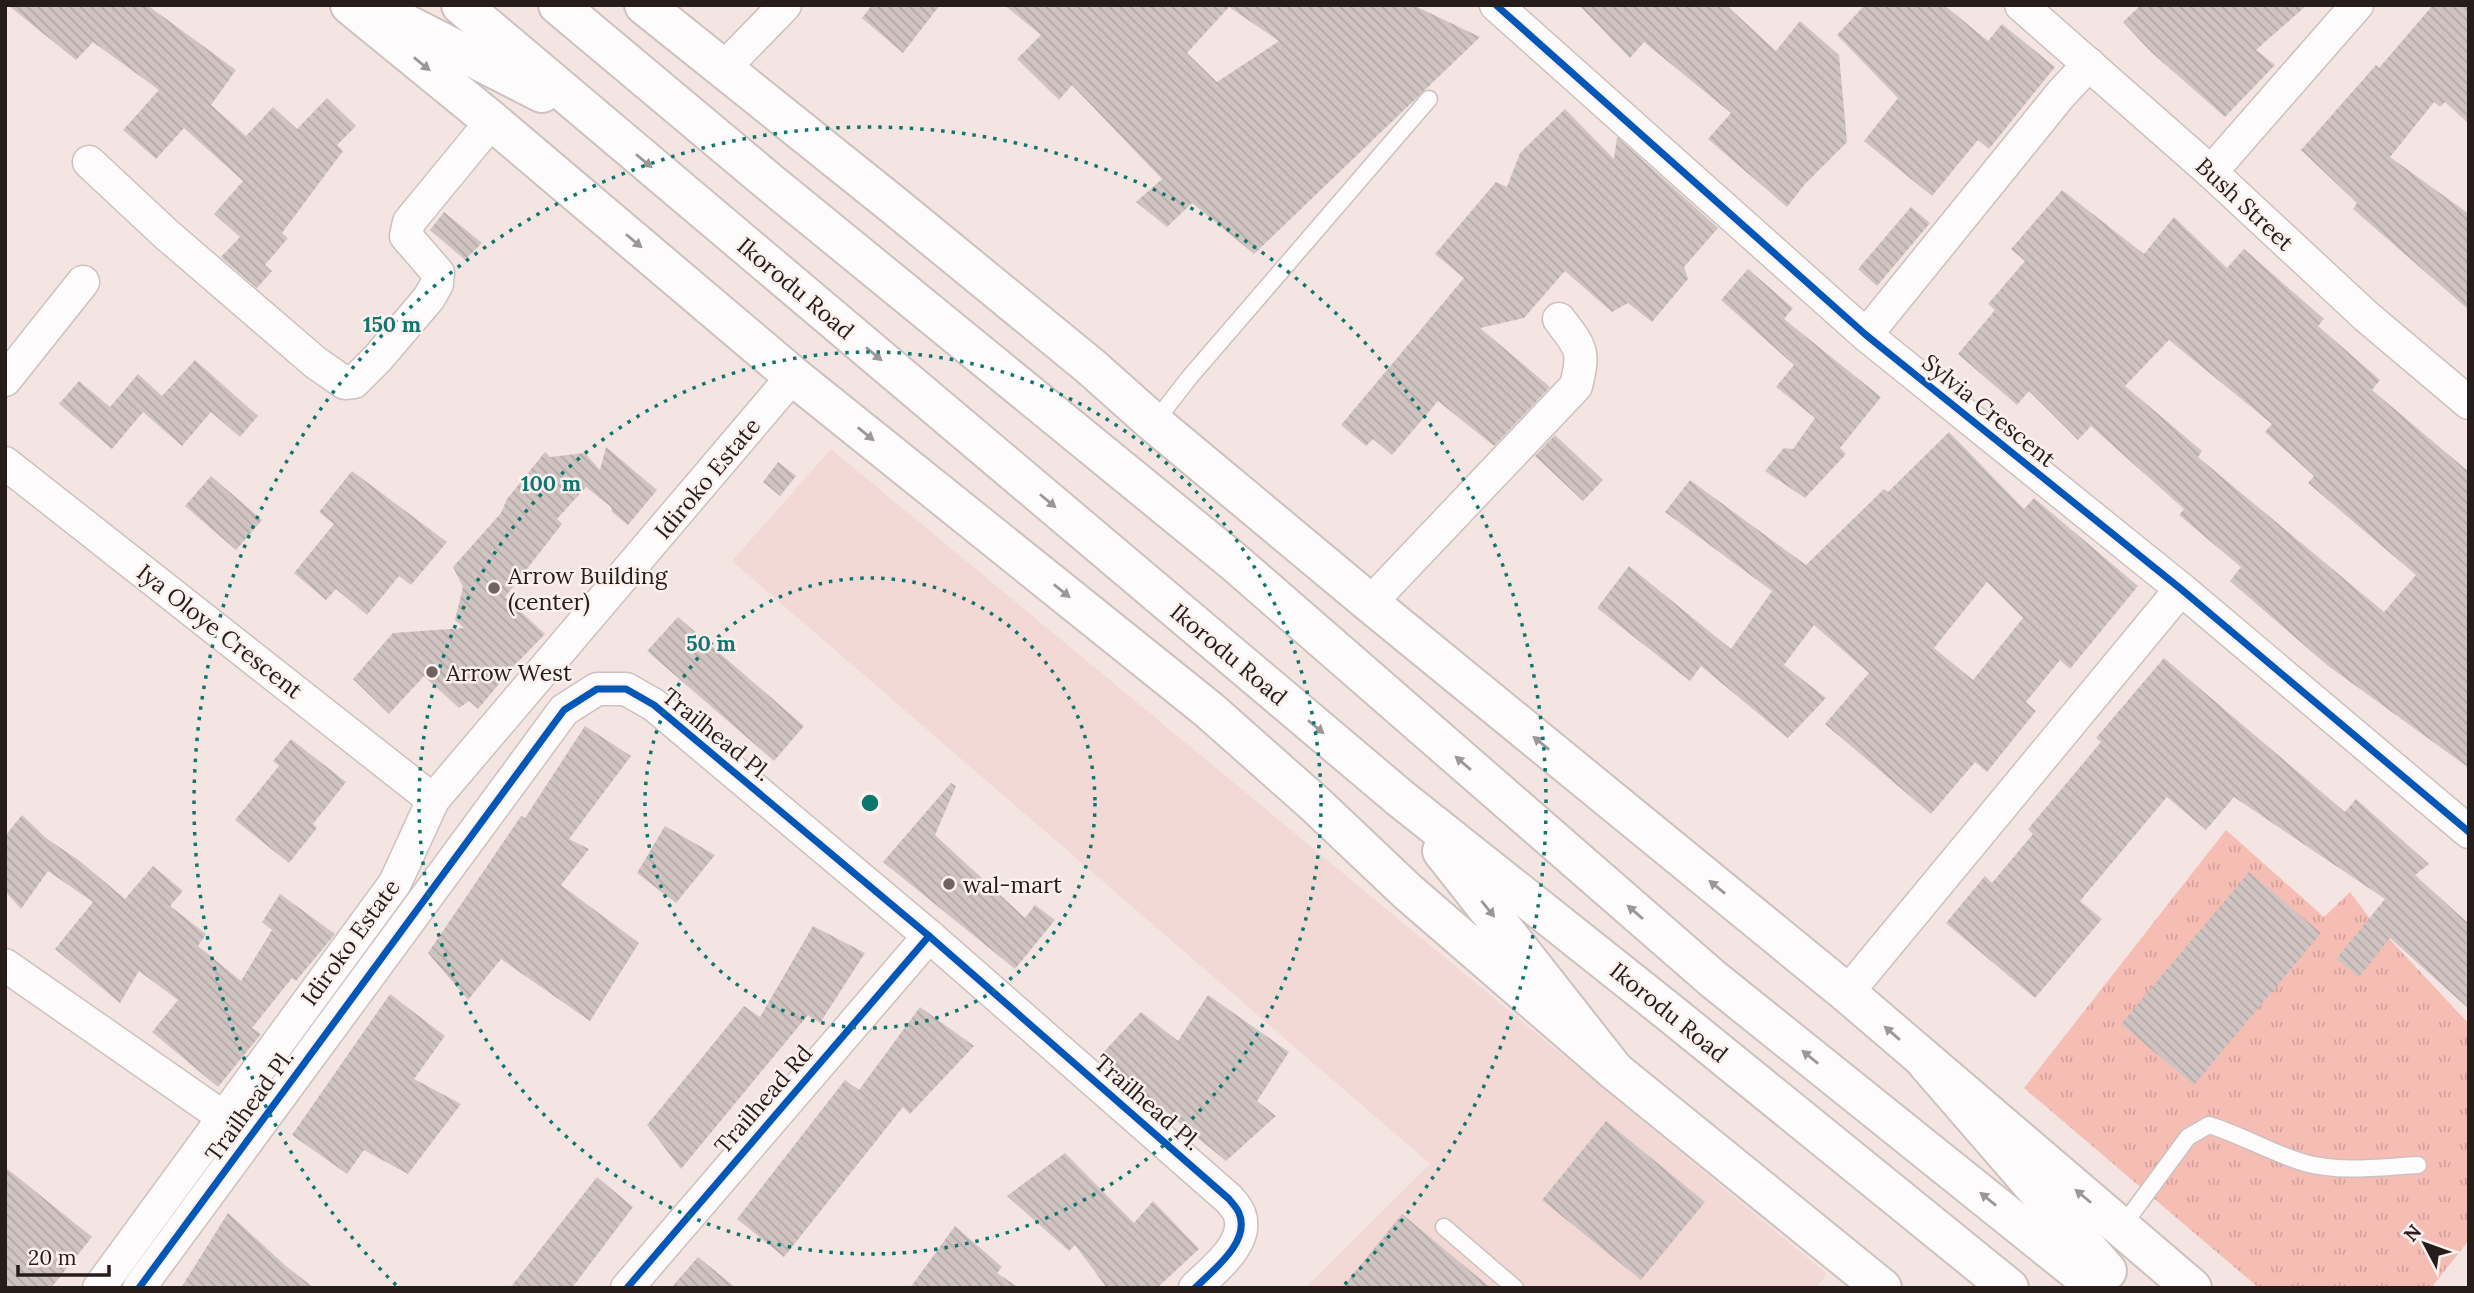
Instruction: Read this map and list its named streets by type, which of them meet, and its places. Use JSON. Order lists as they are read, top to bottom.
{
  "streets": {
    "main road": ["Ikorodu Road"],
    "street": [
      "Bush Street",
      "Sylvia Crescent",
      "Idiroko Estate",
      "Iya Oloye Crescent",
      "Trailhead Pl.",
      "Trailhead Rd"
    ]
  },
  "crossings": [
    ["Idiroko Estate", "Iya Oloye Crescent"],
    ["Trailhead Pl.", "Trailhead Rd"]
  ],
  "places": ["Arrow Building (center)", "Arrow West", "wal-mart"],
  "scale_bar": "20 m",
  "north": "top left",
  "rings": ["150 m", "100 m", "50 m"]
}
